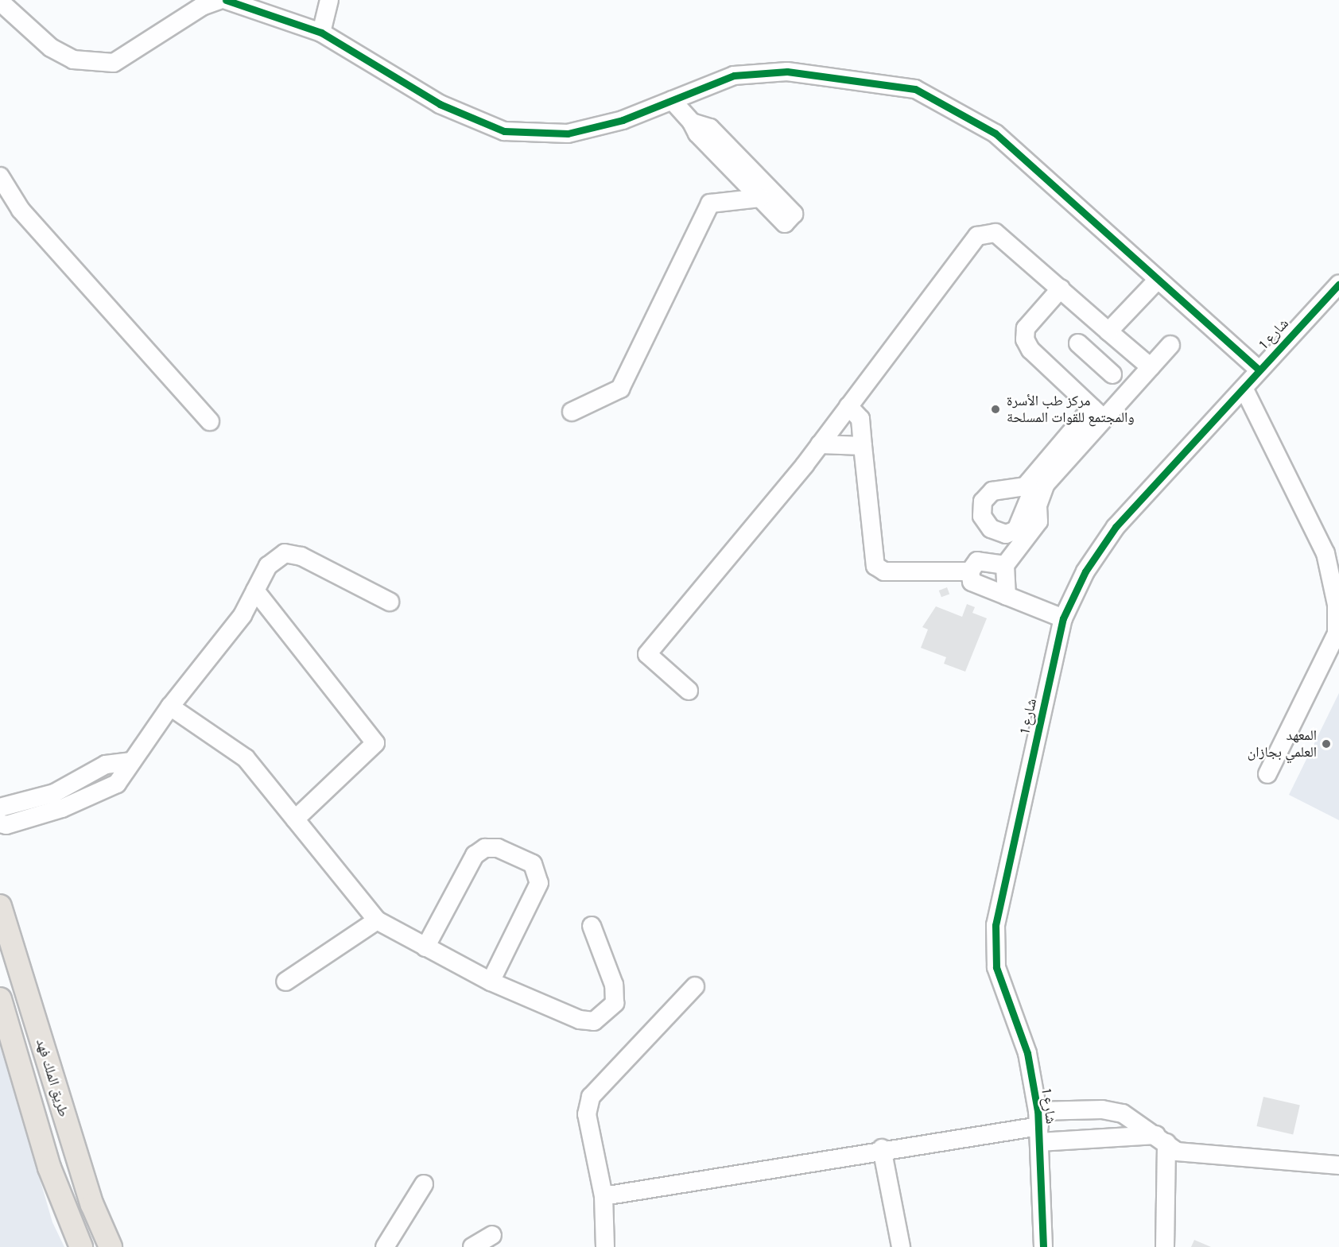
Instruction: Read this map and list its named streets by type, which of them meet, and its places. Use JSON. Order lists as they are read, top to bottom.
{
  "streets": {
    "main road": ["طريق الملك فهد"],
    "street": ["شارع 1"]
  },
  "places": ["مركز طب الأسرة والمجتمع للقوات المسلحة", "المعهد العلمي بجازان"]
}
